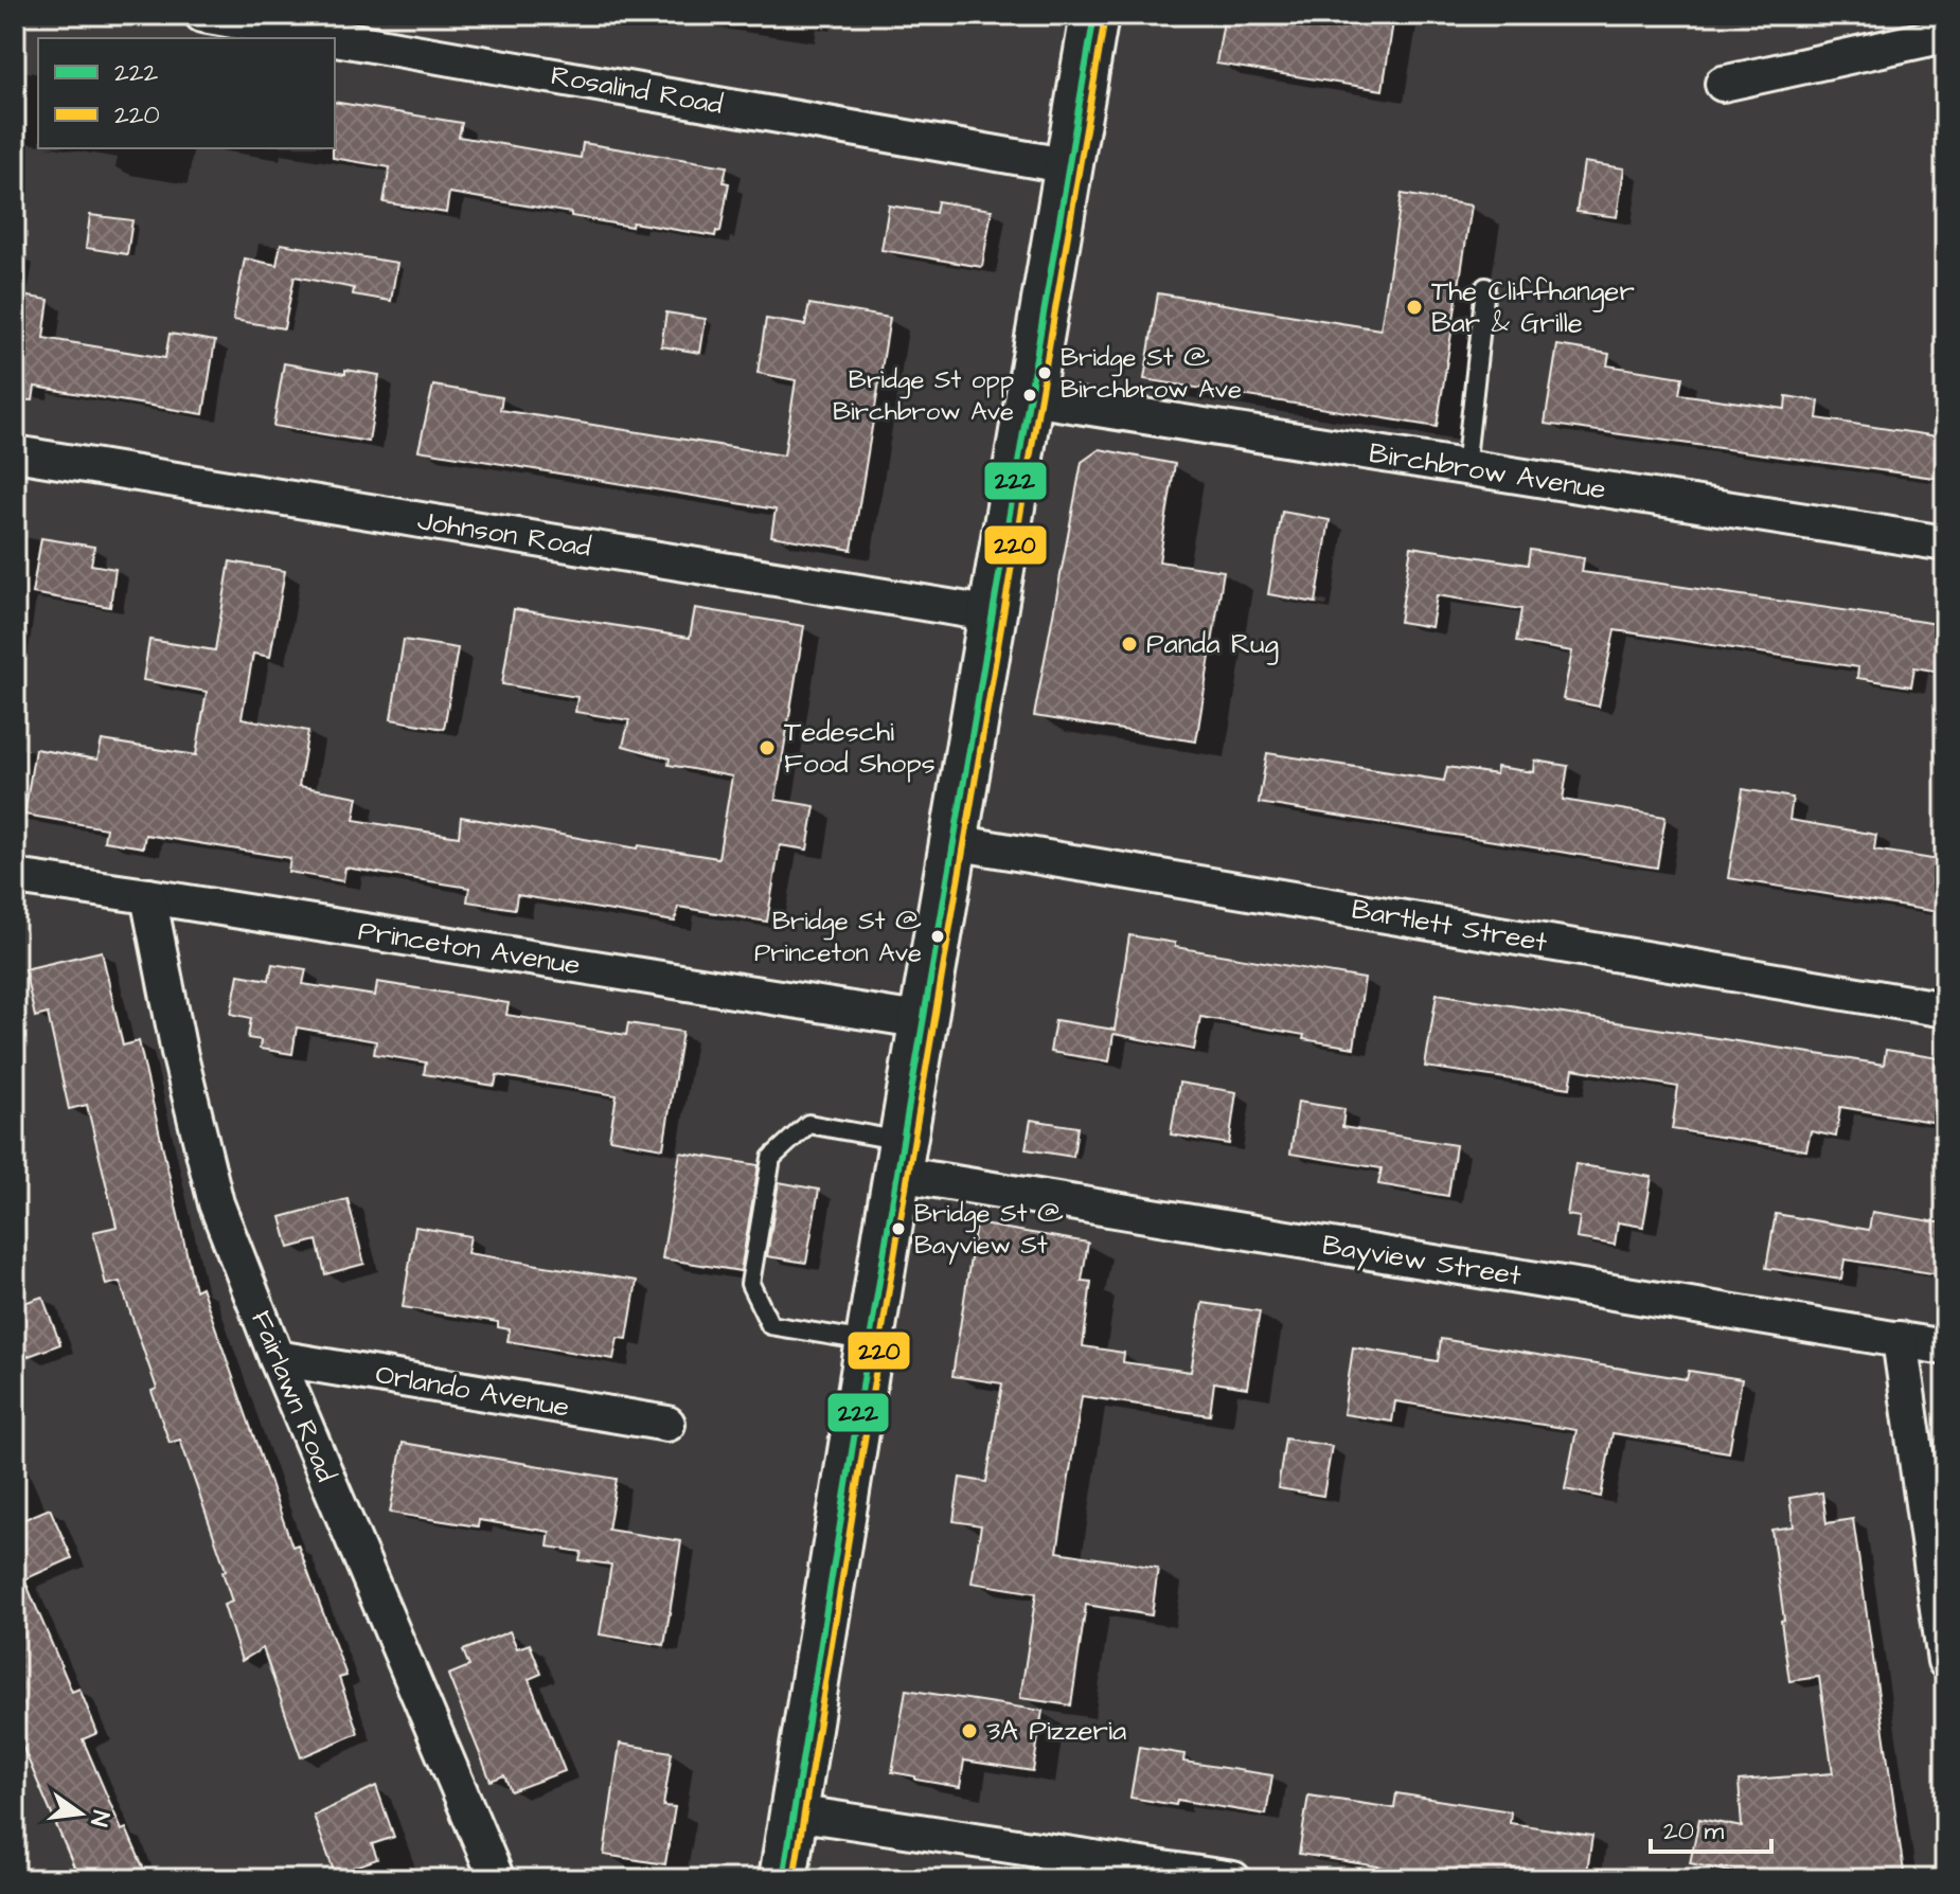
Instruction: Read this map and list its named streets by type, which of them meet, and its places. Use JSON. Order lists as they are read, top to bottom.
{
  "streets": {
    "street": [
      "Rosalind Road",
      "Birchbrow Avenue",
      "Johnson Road",
      "Bartlett Street",
      "Princeton Avenue",
      "Bayview Street",
      "Orlando Avenue",
      "Fairlawn Road"
    ]
  },
  "crossings": [
    ["Princeton Avenue", "Fairlawn Road"],
    ["Orlando Avenue", "Fairlawn Road"]
  ],
  "places": [
    "The Cliffhanger Bar & Grille",
    "Bridge St @ Birchbrow Ave",
    "Bridge St opp Birchbrow Ave",
    "Panda Rug",
    "Tedeschi Food Shops",
    "Bridge St @ Princeton Ave",
    "Bridge St @ Bayview St",
    "3A Pizzeria"
  ],
  "lines": ["transit line 222", "transit line 220"],
  "legend": ["222", "220"],
  "scale_bar": "20 m",
  "north": "right"
}
